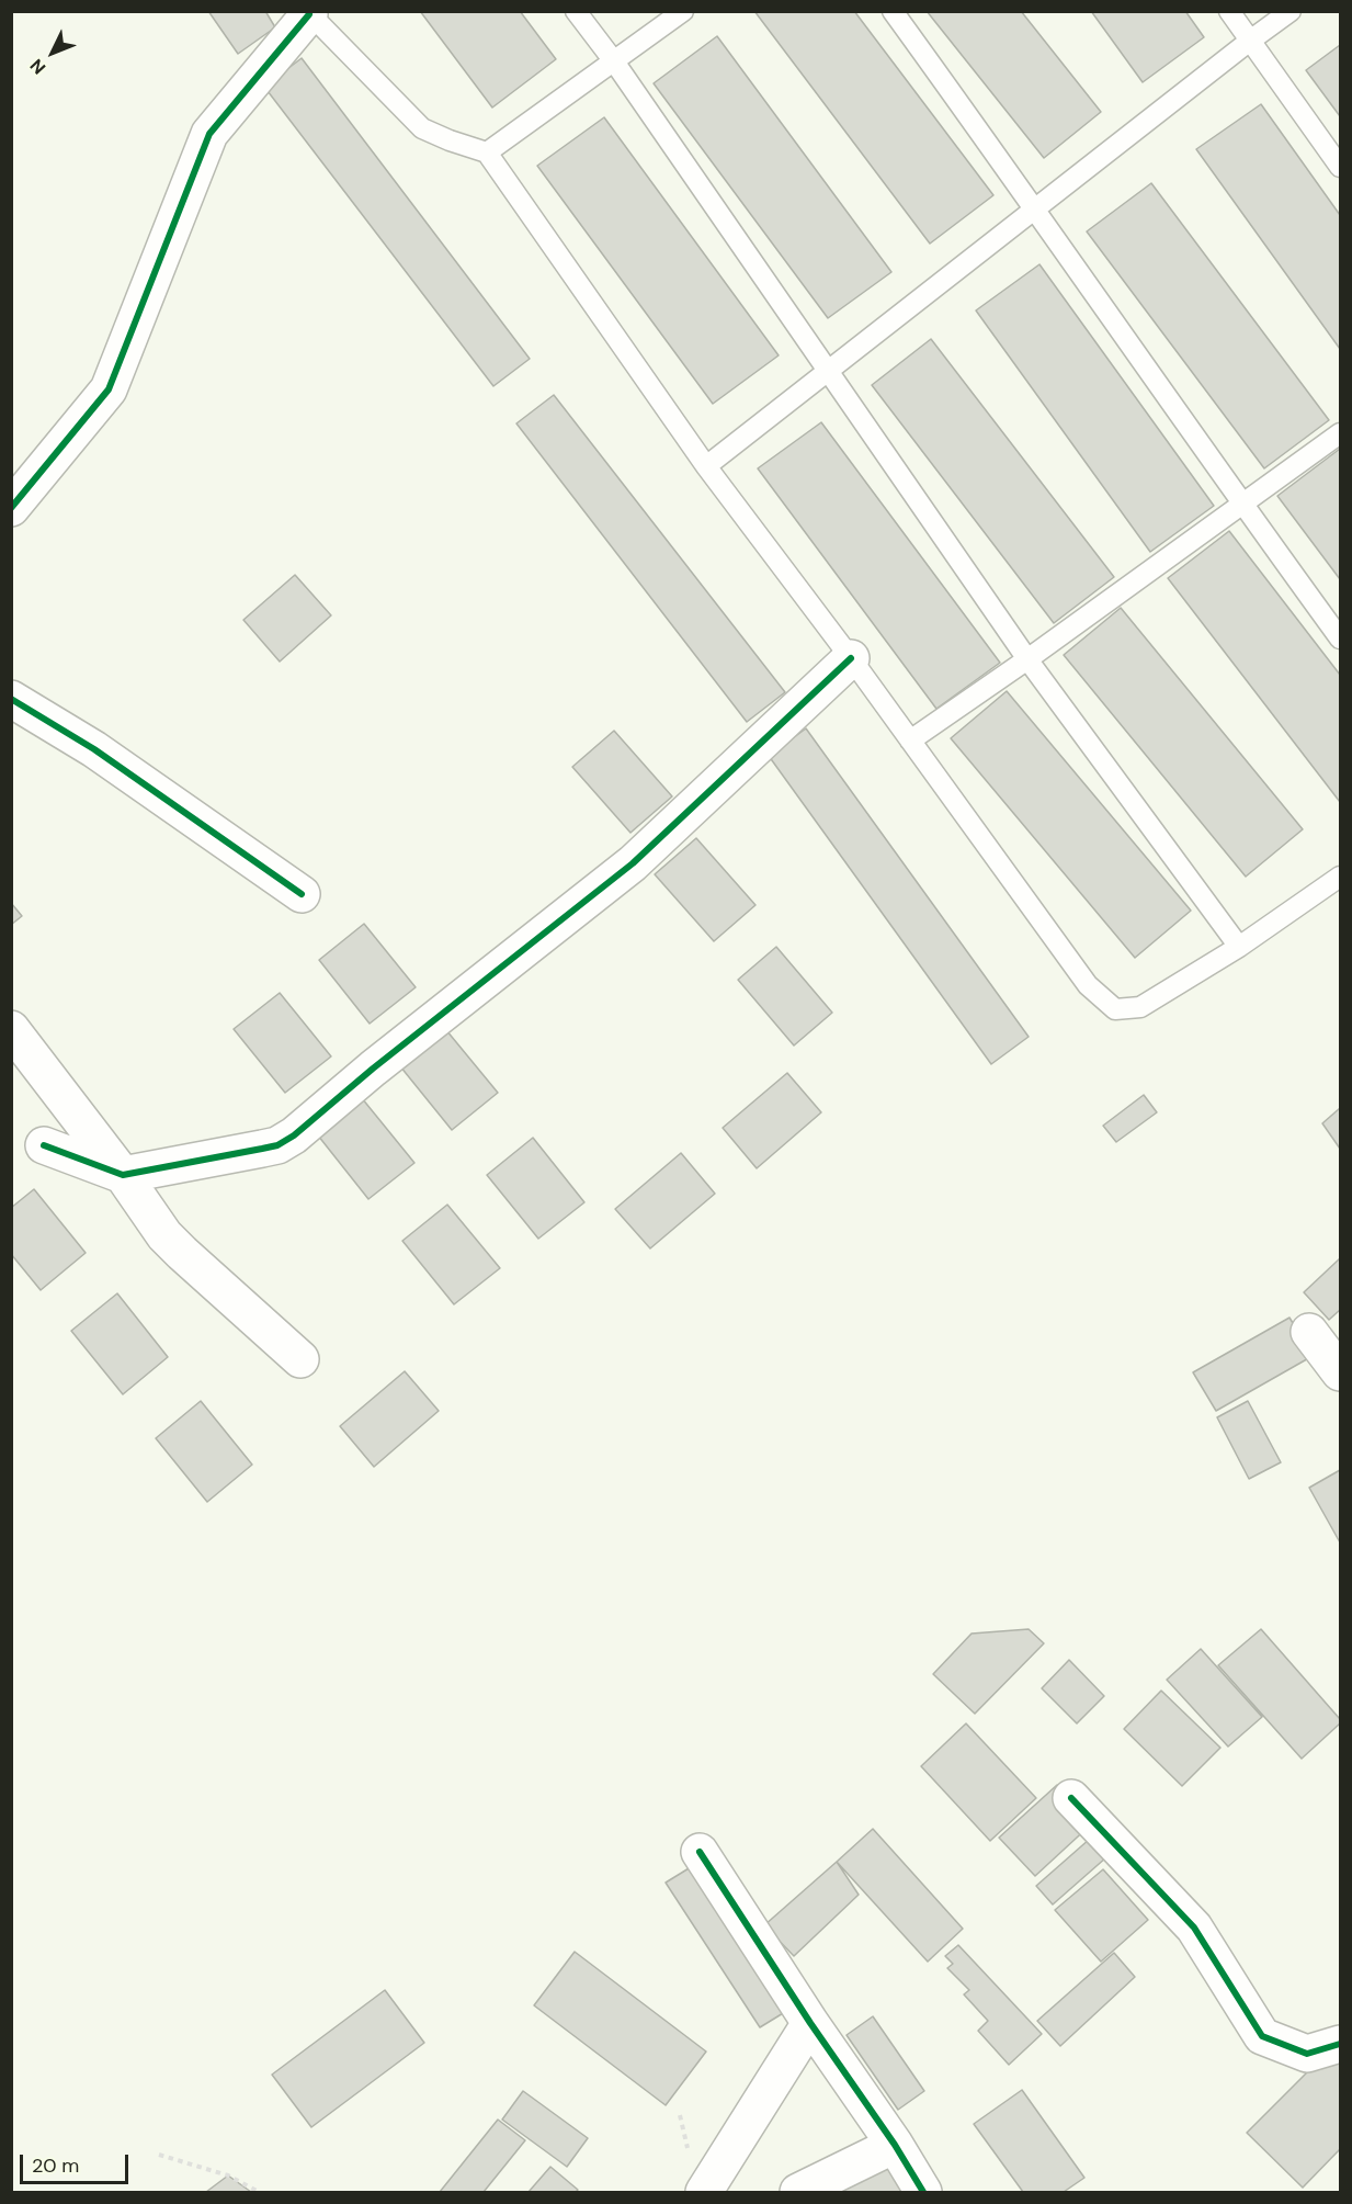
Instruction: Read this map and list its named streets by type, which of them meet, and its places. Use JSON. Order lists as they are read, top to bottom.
{
  "scale_bar": "20 m",
  "north": "bottom left"
}
